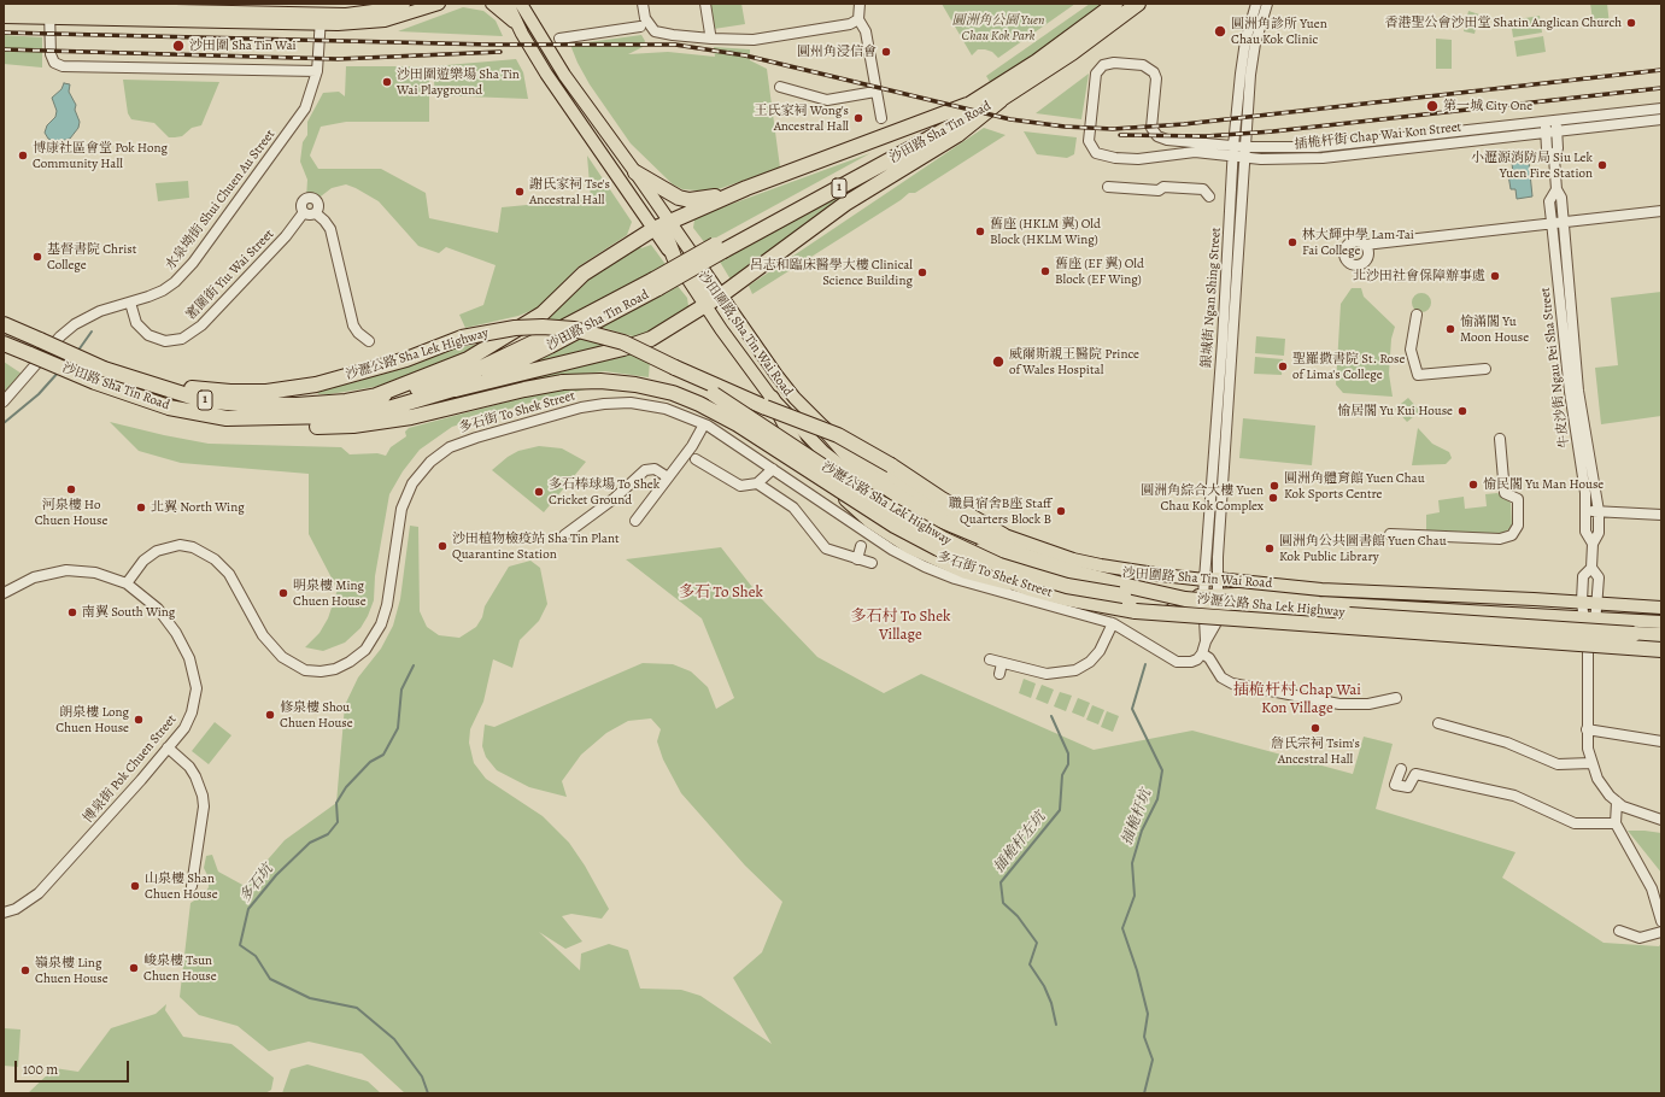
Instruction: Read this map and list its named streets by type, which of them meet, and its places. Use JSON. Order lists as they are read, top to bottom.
{
  "streets": {
    "highway": ["沙田路 Sha Tin Road", "1", "沙瀝公路 Sha Lek Highway"],
    "main road": ["沙田圍路 Sha Tin Wai Road"],
    "street": [
      "插桅杆街 Chap Wai Kon Street",
      "水泉坳街 Shui Chuen Au Street",
      "窰圍街 Yiu Wai Street",
      "銀城街 Ngan Shing Street",
      "牛皮沙街 Ngau Pei Sha Street",
      "多石街 To Shek Street",
      "博泉街 Pok Chuen Street"
    ]
  },
  "crossings": [
    ["沙田路 Sha Tin Road", "沙瀝公路 Sha Lek Highway"],
    ["插桅杆街 Chap Wai Kon Street", "銀城街 Ngan Shing Street"],
    ["插桅杆街 Chap Wai Kon Street", "牛皮沙街 Ngau Pei Sha Street"],
    ["水泉坳街 Shui Chuen Au Street", "窰圍街 Yiu Wai Street"],
    ["銀城街 Ngan Shing Street", "沙田圍路 Sha Tin Wai Road"],
    ["沙田圍路 Sha Tin Wai Road", "牛皮沙街 Ngau Pei Sha Street"],
    ["多石街 To Shek Street", "博泉街 Pok Chuen Street"]
  ],
  "districts": ["多石 To Shek", "多石村 To Shek Village", "插桅杆村 Chap Wai Kon Village"],
  "water": ["插桅杆坑", "插桅杆左坑", "多石坑"],
  "parks": ["圓洲角公園 Yuen Chau Kok Park"],
  "places": [
    "香港聖公會沙田堂 Shatin Anglican Church",
    "圓洲角診所 Yuen Chau Kok Clinic",
    "沙田圍 Sha Tin Wai",
    "圓州角浸信會",
    "沙田圍遊樂場 Sha Tin Wai Playground",
    "第一城 City One",
    "王氏家祠 Wong's Ancestral Hall",
    "博康社區會堂 Pok Hong Community Hall",
    "小瀝源消防局 Siu Lek Yuen Fire Station",
    "謝氏家祠 Tse's Ancestral Hall",
    "舊座 (HKLM 翼) Old Block (HKLM Wing)",
    "林大輝中學 Lam Tai Fai College",
    "基督書院 Christ College",
    "舊座 (EF 翼) Old Block (EF Wing)",
    "呂志和臨床醫學大樓 Clinical Science Building",
    "北沙田社會保障辦事處",
    "愉滿閣 Yu Moon House",
    "威爾斯親王醫院 Prince of Wales Hospital",
    "聖羅撒書院 St. Rose of Lima's College",
    "愉居閣 Yu Kui House",
    "愉民閣 Yu Man House",
    "圓洲角體育館 Yuen Chau Kok Sports Centre",
    "河泉樓 Ho Chuen House",
    "多石棒球場 To Shek Cricket Ground",
    "圓洲角綜合大樓 Yuen Chau Kok Complex",
    "北翼 North Wing",
    "職員宿舍B座 Staff Quarters Block B",
    "沙田植物檢疫站 Sha Tin Plant Quarantine Station",
    "圓洲角公共圖書館 Yuen Chau Kok Public Library",
    "明泉樓 Ming Chuen House",
    "南翼 South Wing",
    "修泉樓 Shou Chuen House",
    "朗泉樓 Long Chuen House",
    "詹氏宗祠 Tsim's Ancestral Hall",
    "山泉樓 Shan Chuen House",
    "峻泉樓 Tsun Chuen House",
    "嶺泉樓 Ling Chuen House"
  ],
  "scale_bar": "100 m"
}
